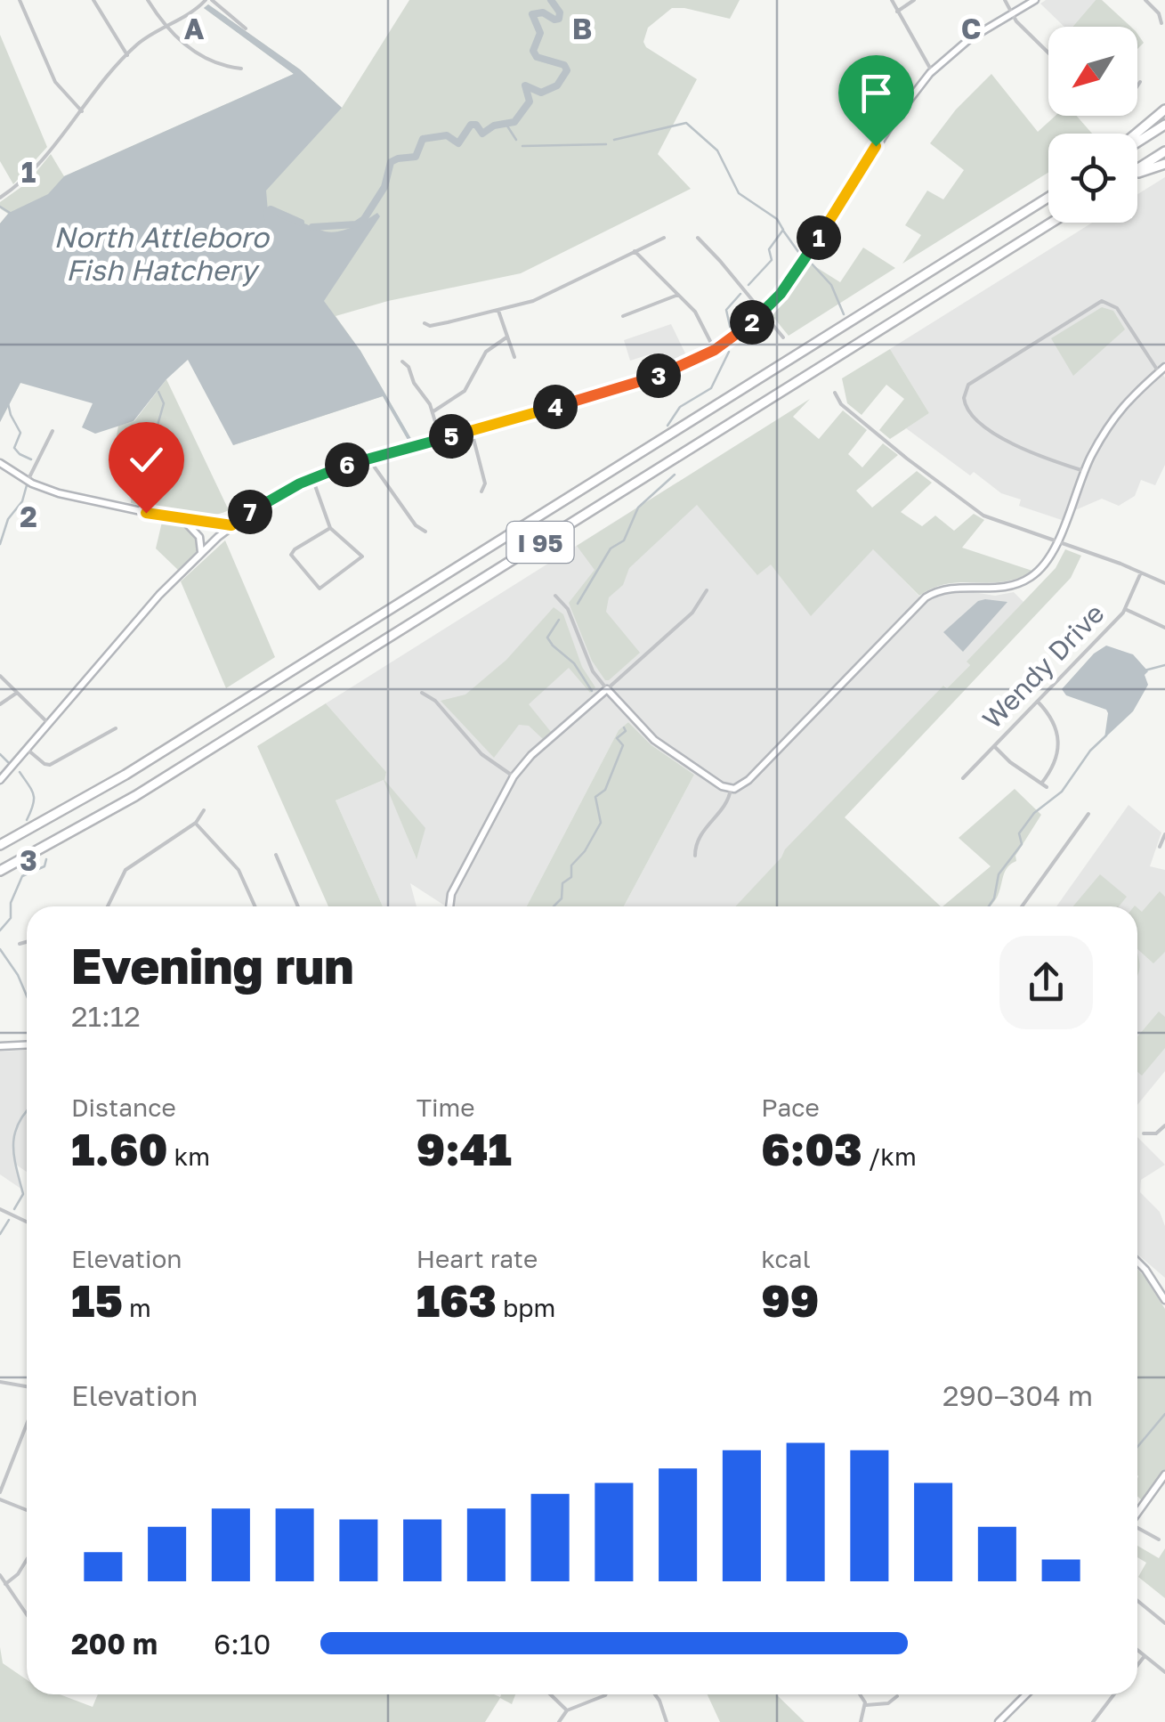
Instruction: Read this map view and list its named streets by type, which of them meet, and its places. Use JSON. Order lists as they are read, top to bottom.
{
  "streets": {
    "highway": ["I 95"],
    "street": ["Wendy Drive"]
  },
  "water": ["North Attleboro Fish Hatchery"],
  "north": "bottom left",
  "page": {
    "pins": [
      "1",
      "2",
      "3",
      "4",
      "5",
      "6",
      "7"
    ],
    "heading": ["Evening run", "21:12"],
    "stats": [
      ["Distance", "1.60 km"],
      ["Time", "9:41"],
      ["Pace", "6:03 /km"],
      ["Elevation", "15 m"],
      ["Heart rate", "163 bpm"],
      ["kcal", "99"]
    ],
    "chart": ["Elevation", "290–304 m"],
    "list": [
      {
        "name": "200 m",
        "note": "6:10"
      }
    ]
  },
  "grid": {
    "columns": ["A", "B", "C"],
    "rows": ["1", "2", "3"]
  }
}
